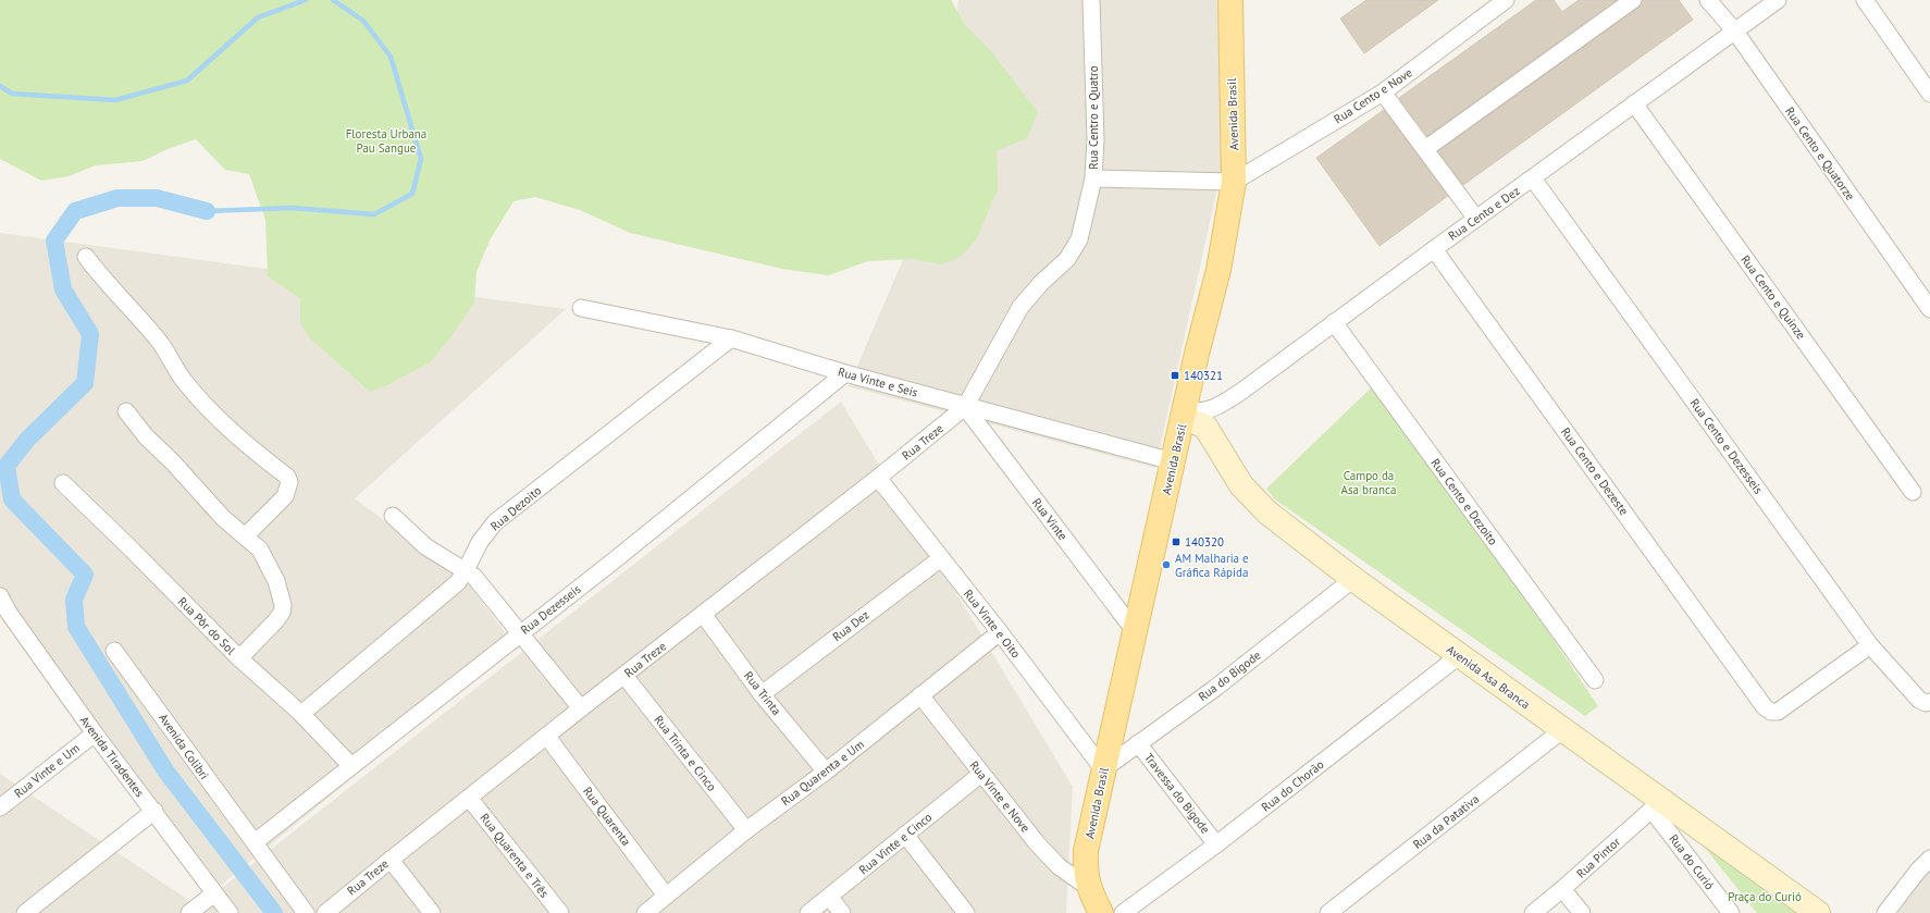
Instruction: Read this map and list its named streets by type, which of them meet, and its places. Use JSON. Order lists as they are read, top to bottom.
{
  "streets": {
    "main road": ["Avenida Brasil"],
    "street": [
      "Rua Cento e Nove",
      "Rua Centro e Quatro",
      "Rua Cento e Quatorze",
      "Rua Cento e Dez",
      "Rua Cento e Quinze",
      "Rua Vinte e Seis",
      "Rua Treze",
      "Rua Cento e Dezesseis",
      "Rua Cento e Dezeste",
      "Rua Cento e Dezoito",
      "Rua Dezoito",
      "Rua Vinte",
      "Rua Dezesseis",
      "Rua Vinte e Oito",
      "Rua Pôr do Sol",
      "Rua Dez",
      "Rua do Bigode",
      "Avenida Asa Branca",
      "Rua Trinta",
      "Avenida Colibri",
      "Rua Trinta e Cinco",
      "Avenida Tiradentes",
      "Rua Vinte e Um",
      "Rua Quarenta e Um",
      "Rua do Chorão",
      "Travessa do Bigode",
      "Rua Vinte e Nove",
      "Rua Quarenta",
      "Rua da Patativa",
      "Rua Vinte e Cinco",
      "Rua Quarenta e Três",
      "Rua Pintor",
      "Rua do Curió"
    ]
  },
  "crossings": [
    ["Rua Cento e Nove", "Avenida Brasil"],
    ["Avenida Brasil", "Rua Cento e Dez"],
    ["Avenida Brasil", "Rua Vinte e Seis"],
    ["Avenida Brasil", "Rua Vinte"],
    ["Avenida Brasil", "Rua Vinte e Oito"],
    ["Avenida Brasil", "Rua do Bigode"],
    ["Avenida Brasil", "Avenida Asa Branca"],
    ["Avenida Brasil", "Rua Vinte e Nove"],
    ["Rua Centro e Quatro", "Rua Vinte e Seis"],
    ["Rua Centro e Quatro", "Rua Treze"],
    ["Rua Centro e Quatro", "Rua Vinte"],
    ["Rua Cento e Quatorze", "Rua Cento e Dez"],
    ["Rua Cento e Dez", "Rua Cento e Quinze"],
    ["Rua Cento e Dez", "Rua Cento e Dezesseis"],
    ["Rua Cento e Dez", "Rua Cento e Dezeste"],
    ["Rua Cento e Dez", "Rua Cento e Dezoito"],
    ["Rua Cento e Dez", "Avenida Asa Branca"],
    ["Rua Vinte e Seis", "Rua Treze"],
    ["Rua Vinte e Seis", "Rua Dezoito"],
    ["Rua Vinte e Seis", "Rua Vinte"],
    ["Rua Vinte e Seis", "Rua Dezesseis"],
    ["Rua Treze", "Rua Vinte"],
    ["Rua Treze", "Rua Vinte e Oito"],
    ["Rua Treze", "Rua Trinta"],
    ["Rua Treze", "Rua Trinta e Cinco"],
    ["Rua Treze", "Rua Quarenta"],
    ["Rua Treze", "Rua Quarenta e Três"],
    ["Rua Cento e Dezesseis", "Rua Cento e Dezeste"],
    ["Rua Dezoito", "Rua Pôr do Sol"],
    ["Rua Dezesseis", "Rua Pôr do Sol"],
    ["Rua Dezesseis", "Avenida Colibri"],
    ["Rua Vinte e Oito", "Rua Dez"],
    ["Rua Vinte e Oito", "Rua do Bigode"],
    ["Rua Vinte e Oito", "Rua Quarenta e Um"],
    ["Rua Dez", "Rua Trinta"],
    ["Rua do Bigode", "Avenida Asa Branca"],
    ["Rua do Bigode", "Travessa do Bigode"],
    ["Avenida Asa Branca", "Rua do Chorão"],
    ["Avenida Asa Branca", "Rua da Patativa"],
    ["Avenida Asa Branca", "Rua Pintor"],
    ["Avenida Asa Branca", "Rua do Curió"],
    ["Rua Trinta", "Rua Quarenta e Um"],
    ["Rua Trinta e Cinco", "Rua Quarenta e Um"],
    ["Avenida Tiradentes", "Rua Vinte e Um"],
    ["Rua Quarenta e Um", "Rua Vinte e Nove"],
    ["Rua Quarenta e Um", "Rua Quarenta"],
    ["Rua do Chorão", "Travessa do Bigode"],
    ["Rua Vinte e Nove", "Rua Vinte e Cinco"],
    ["Rua Pintor", "Rua do Curió"]
  ],
  "parks": ["Floresta Urbana Pau Sangue", "Campo da Asa branca", "Praça do Curió"],
  "places": {
    "transit": ["140321", "140320"],
    "other": ["AM Malharia e Gráfica Rápida"]
  }
}
